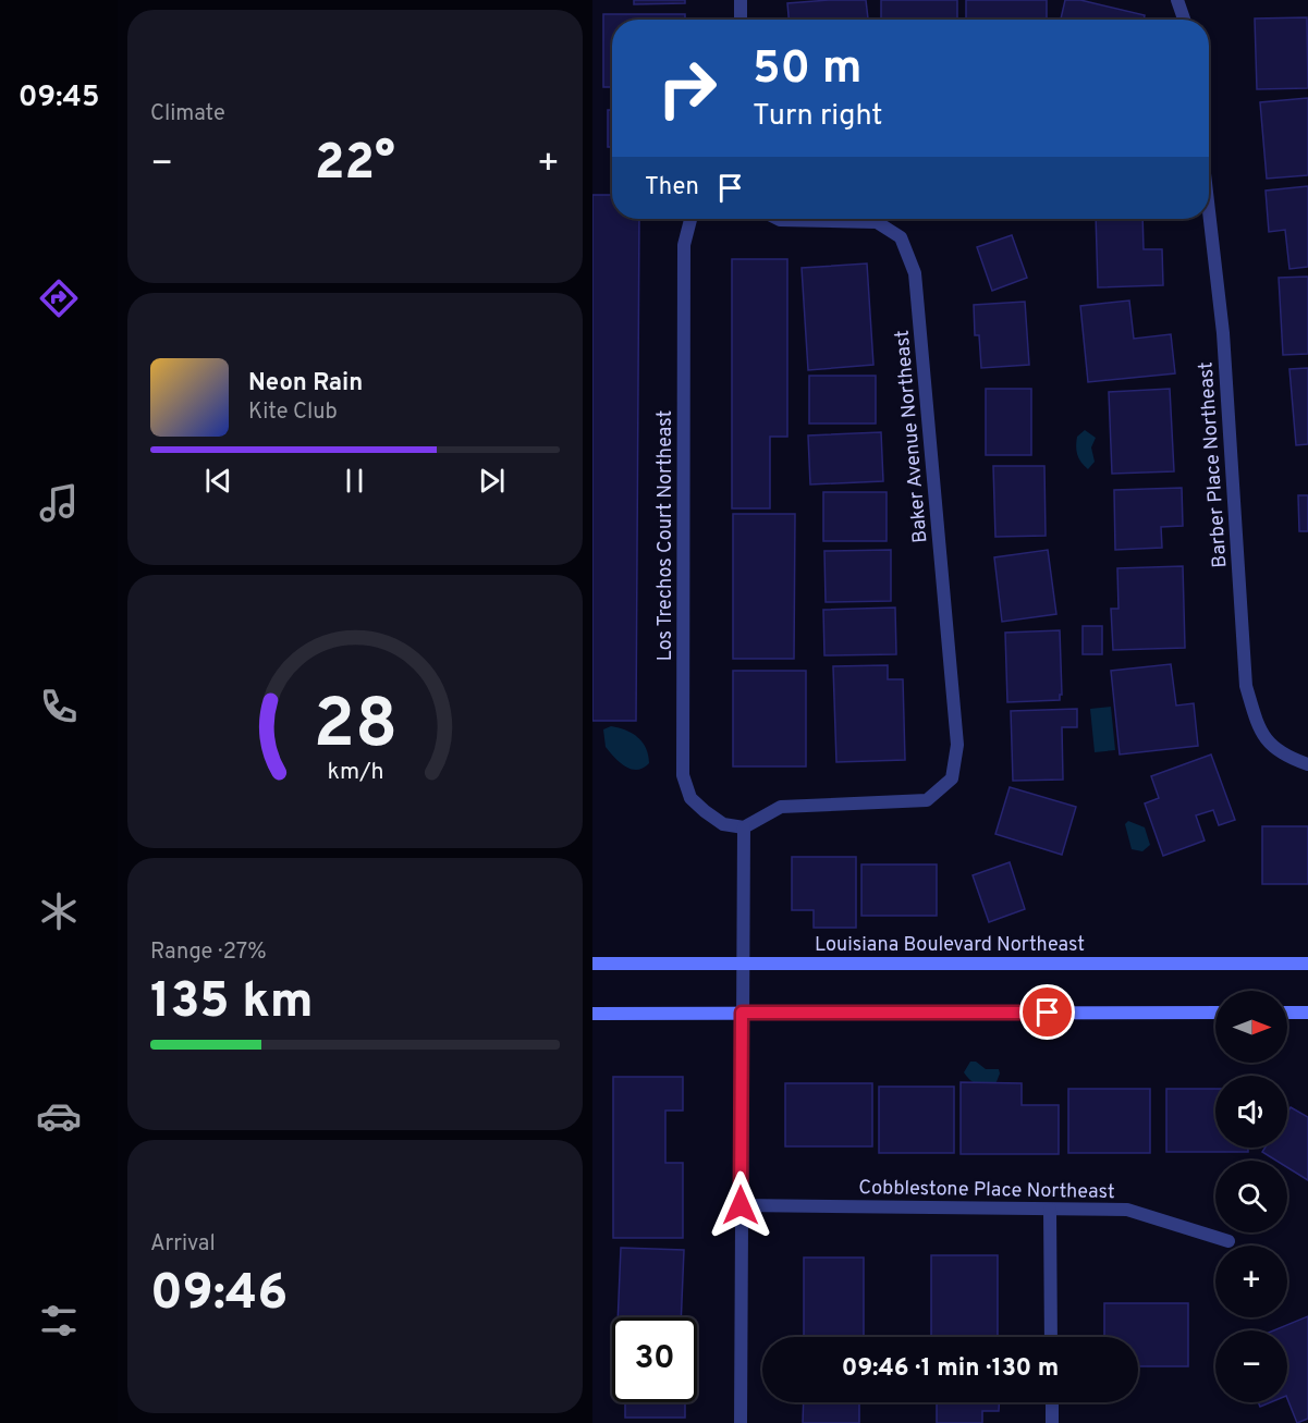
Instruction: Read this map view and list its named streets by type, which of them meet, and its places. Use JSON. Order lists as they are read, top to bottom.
{
  "streets": {
    "street": [
      "Baker Avenue Northeast",
      "Barber Place Northeast",
      "Los Trechos Court Northeast",
      "Louisiana Boulevard Northeast",
      "Cobblestone Place Northeast"
    ]
  },
  "crossings": [
    ["Baker Avenue Northeast", "Los Trechos Court Northeast"]
  ],
  "north": "right",
  "page": {
    "tabs": "09:45",
    "tile": [
      "Climate",
      ["Range · 27%", "135 km"],
      ["Arrival", "09:46"]
    ],
    "turn": ["50 m", "Turn right"],
    "heat": ["−", "22°", "+"],
    "then": "Then",
    "song": ["Neon Rain", "Kite Club"],
    "map_buttons": ["+", "−"],
    "limit": "30",
    "trip": "09:46 · 1 min · 130 m",
    "gauge": ["28", "km/h"]
  }
}
